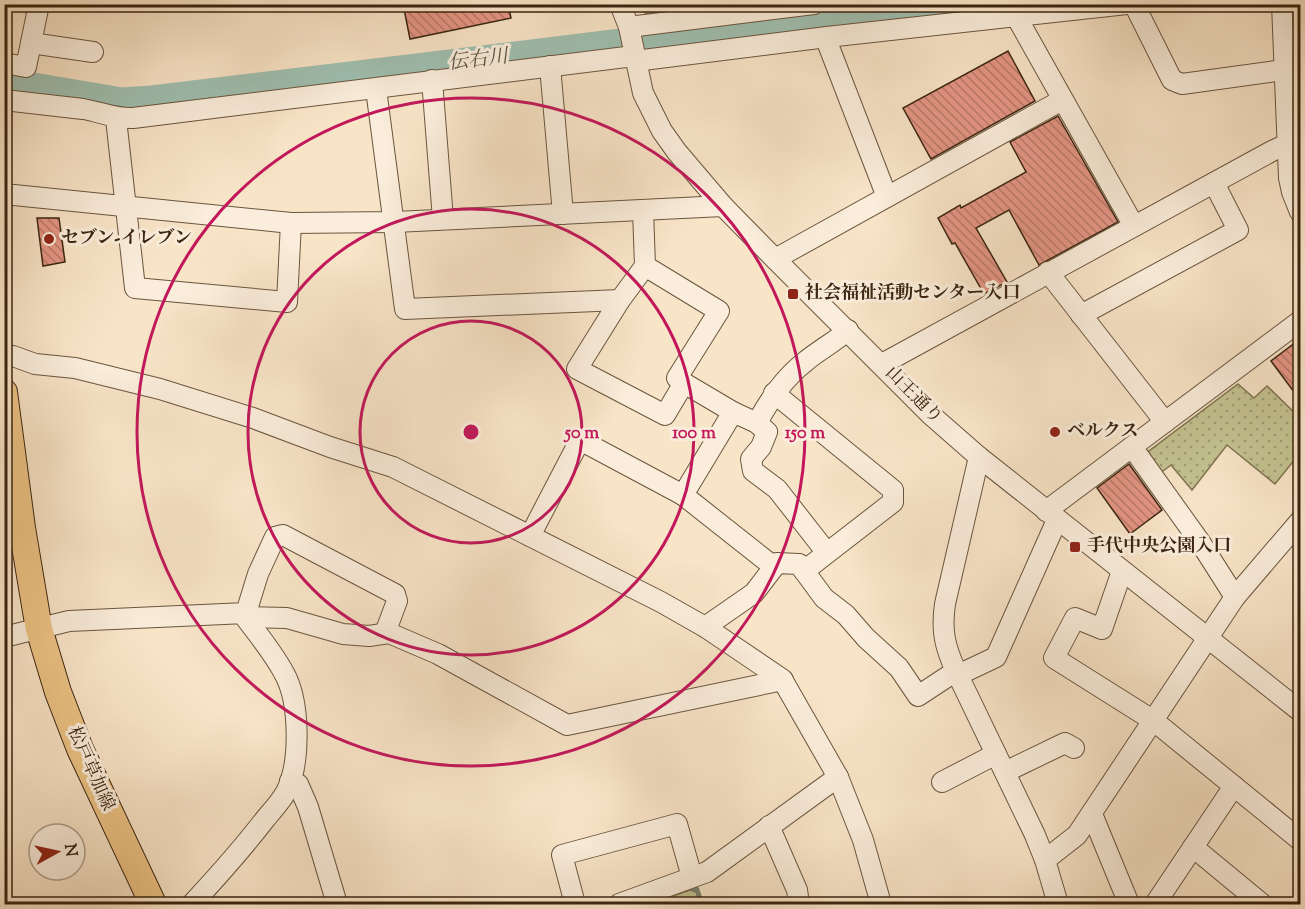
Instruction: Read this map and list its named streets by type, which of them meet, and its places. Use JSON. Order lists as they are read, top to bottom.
{
  "streets": {
    "main road": ["松戸草加線"],
    "street": ["山王通り"]
  },
  "water": ["伝右川"],
  "places": {
    "other": ["セブン-イレブン", "ベルクス"],
    "transit": ["社会福祉活動センター入口", "手代中央公園入口"]
  },
  "north": "right",
  "rings": ["50 m", "100 m", "150 m"]
}
